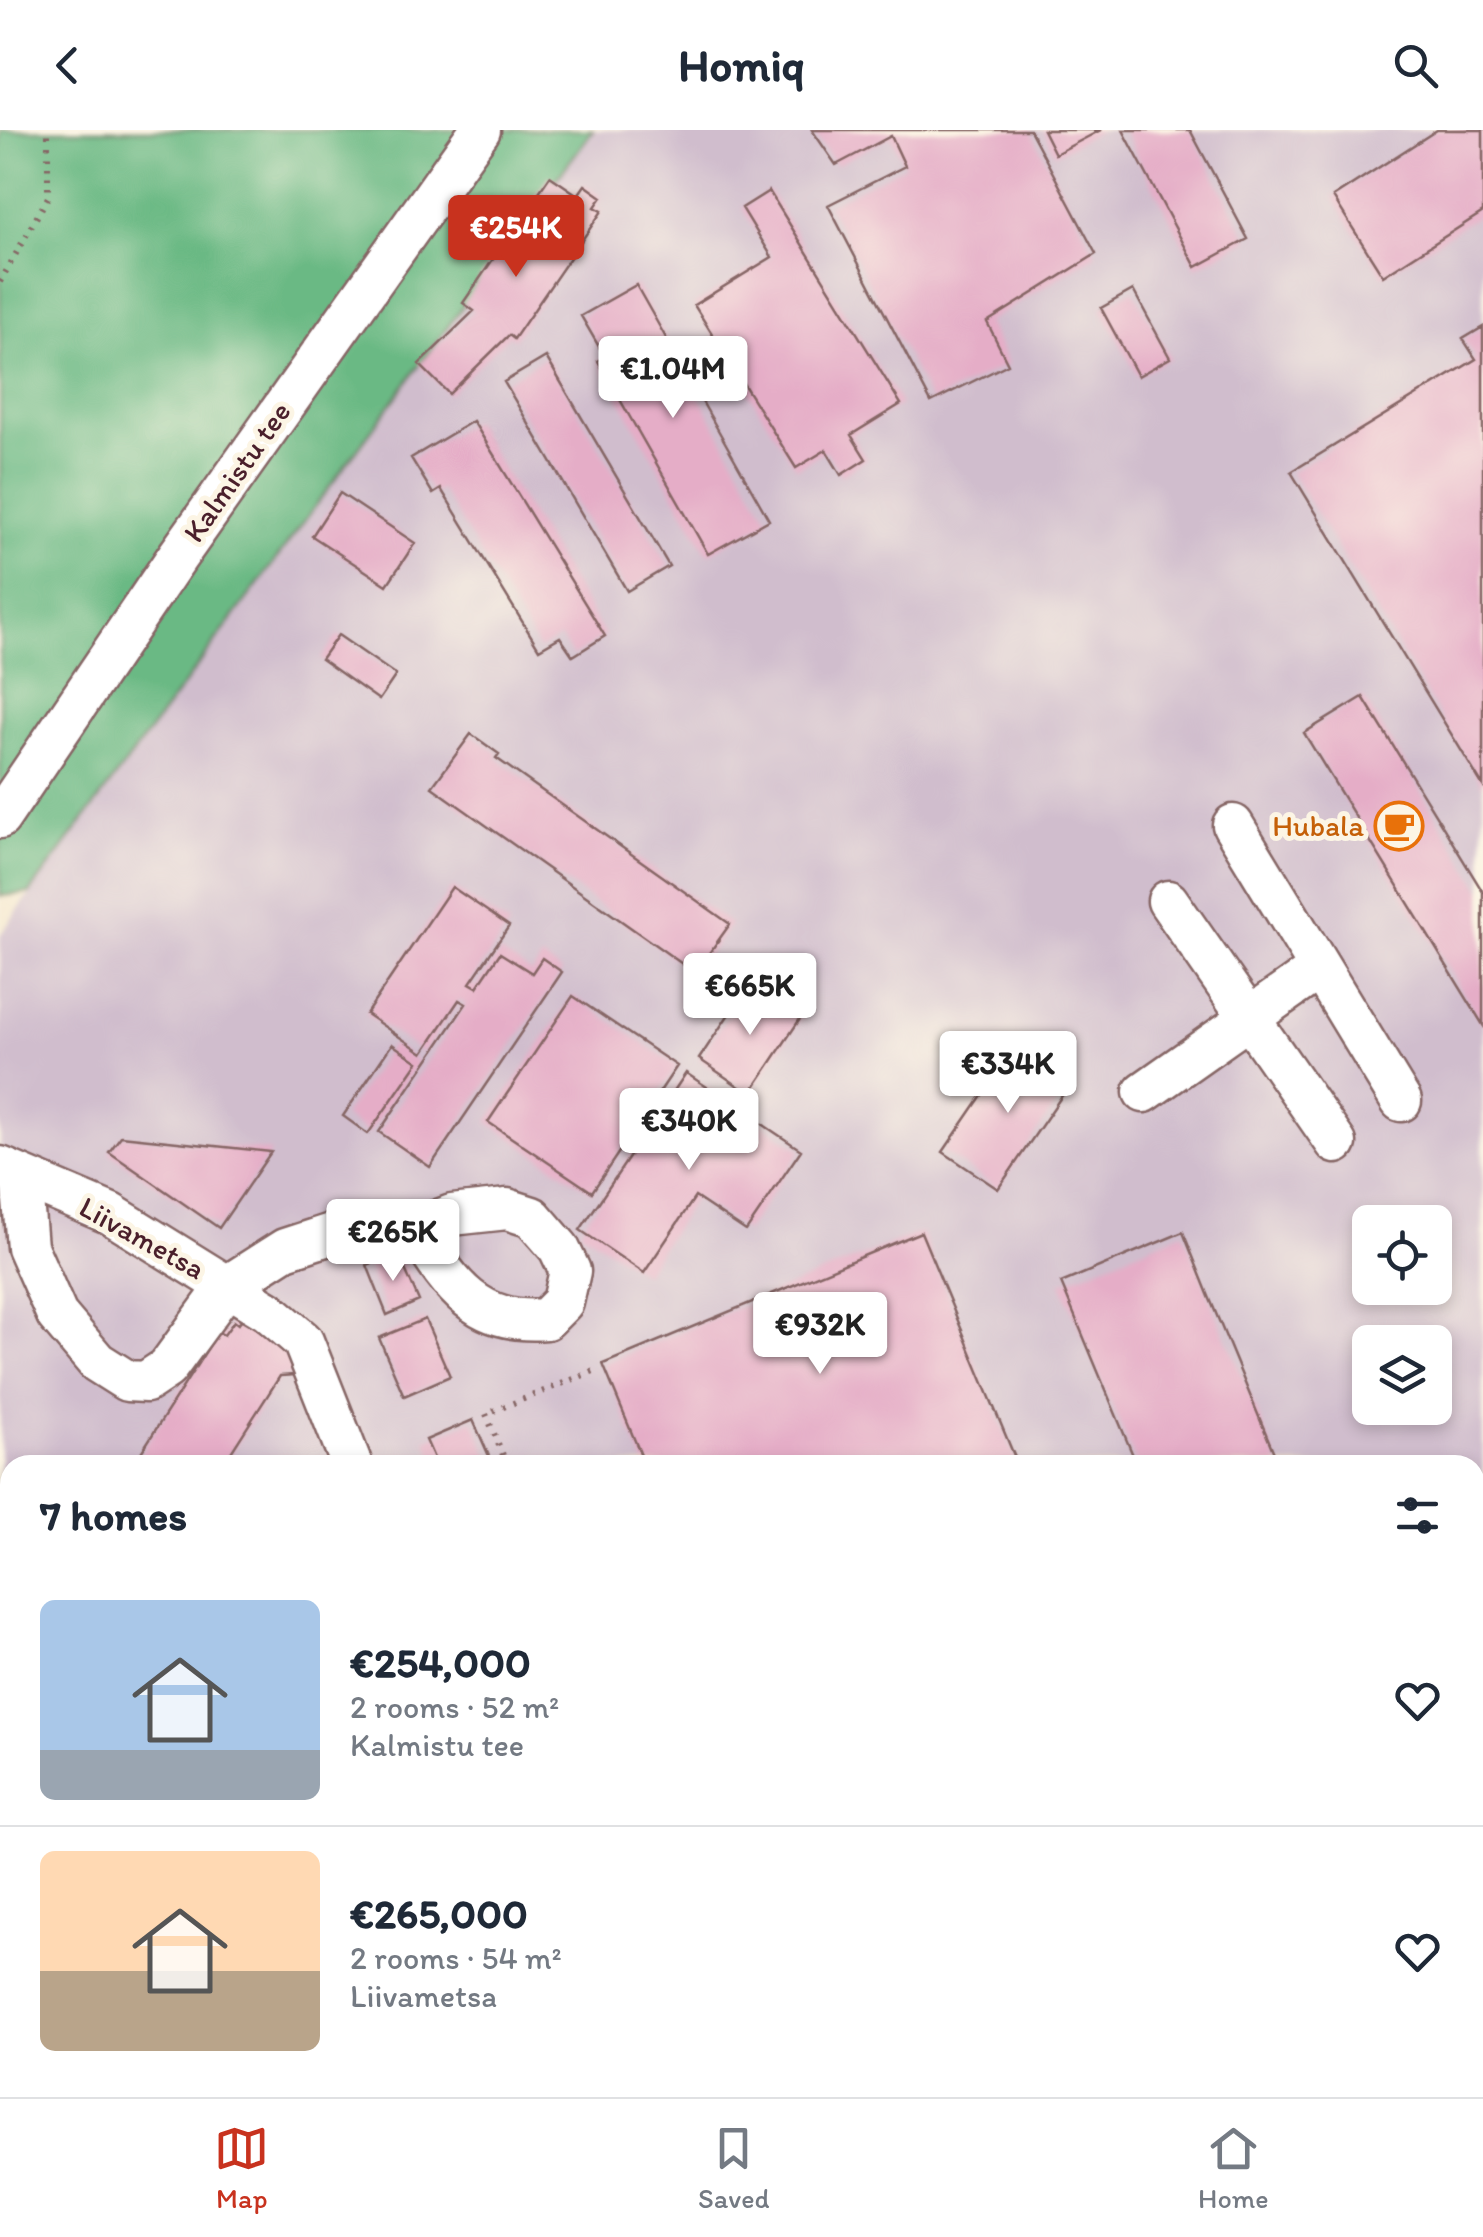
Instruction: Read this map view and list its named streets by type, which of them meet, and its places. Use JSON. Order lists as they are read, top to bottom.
{
  "streets": {
    "street": ["Kalmistu tee", "Liivametsa"]
  },
  "places": {
    "cafe": ["Hubala"]
  },
  "page": {
    "header": "Homiq",
    "price": [
      "€254K",
      "€1.04M",
      "€665K",
      "€334K",
      "€340K",
      "€265K",
      "€932K"
    ],
    "heading": "7 homes",
    "list": [
      {
        "name": "€254,000",
        "note": "2 rooms · 52 m² · Kalmistu tee"
      },
      {
        "name": "€265,000",
        "note": "2 rooms · 54 m² · Liivametsa"
      }
    ],
    "tabs": ["Map", "Saved", "Home"]
  }
}
